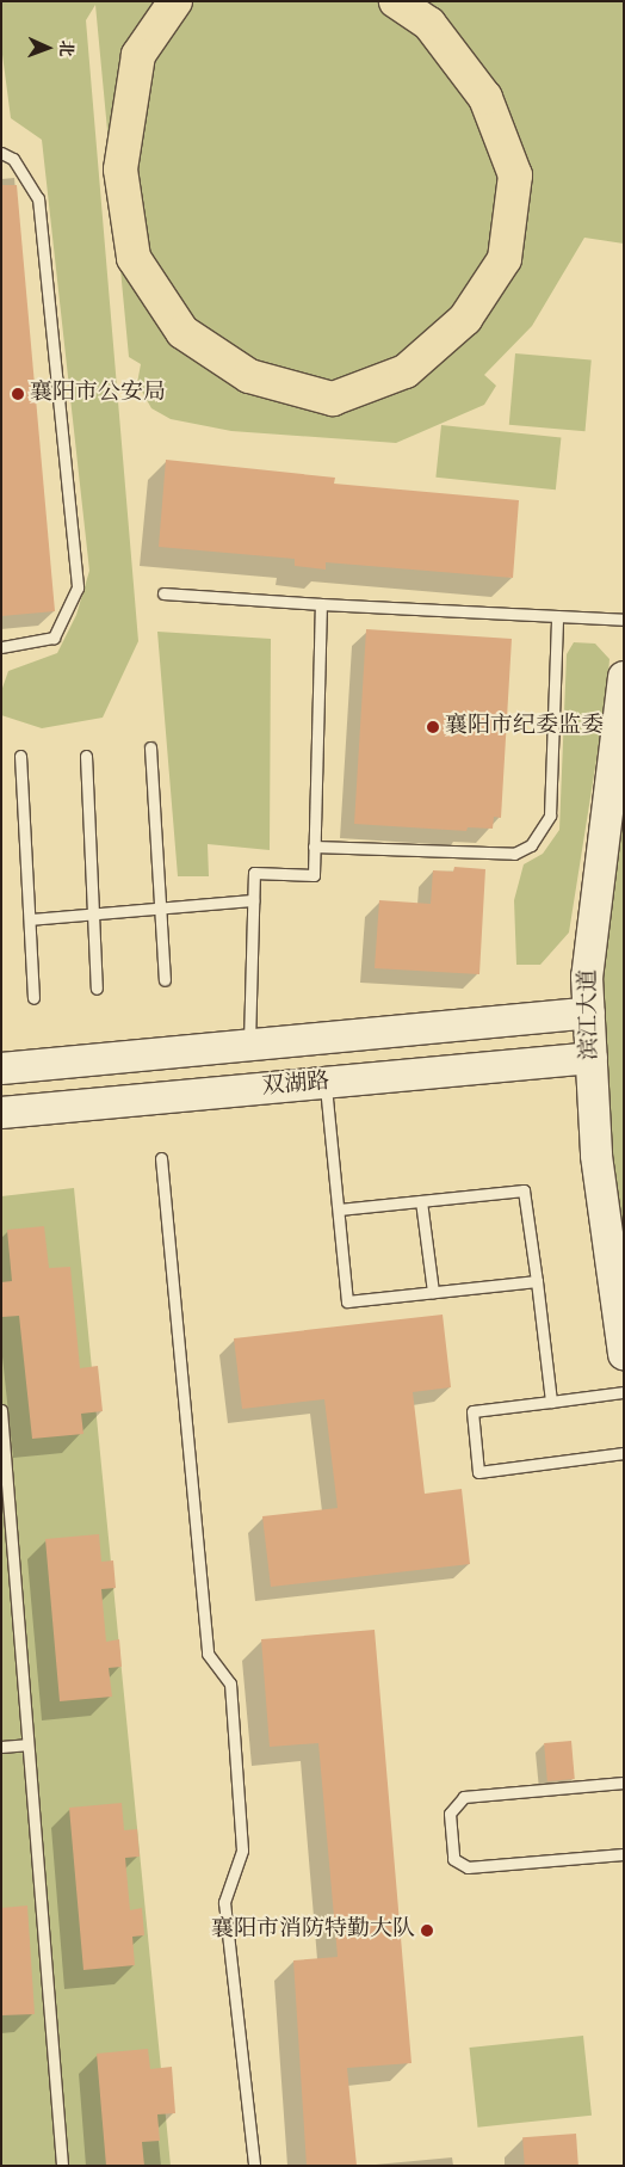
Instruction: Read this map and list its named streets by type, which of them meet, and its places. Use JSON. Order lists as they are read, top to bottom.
{
  "streets": {
    "main road": ["滨江大道", "双湖路"]
  },
  "crossings": [
    ["滨江大道", "双湖路"]
  ],
  "places": ["襄阳市公安局", "襄阳市纪委监委", "襄阳市消防特勤大队"],
  "north": "right"
}
